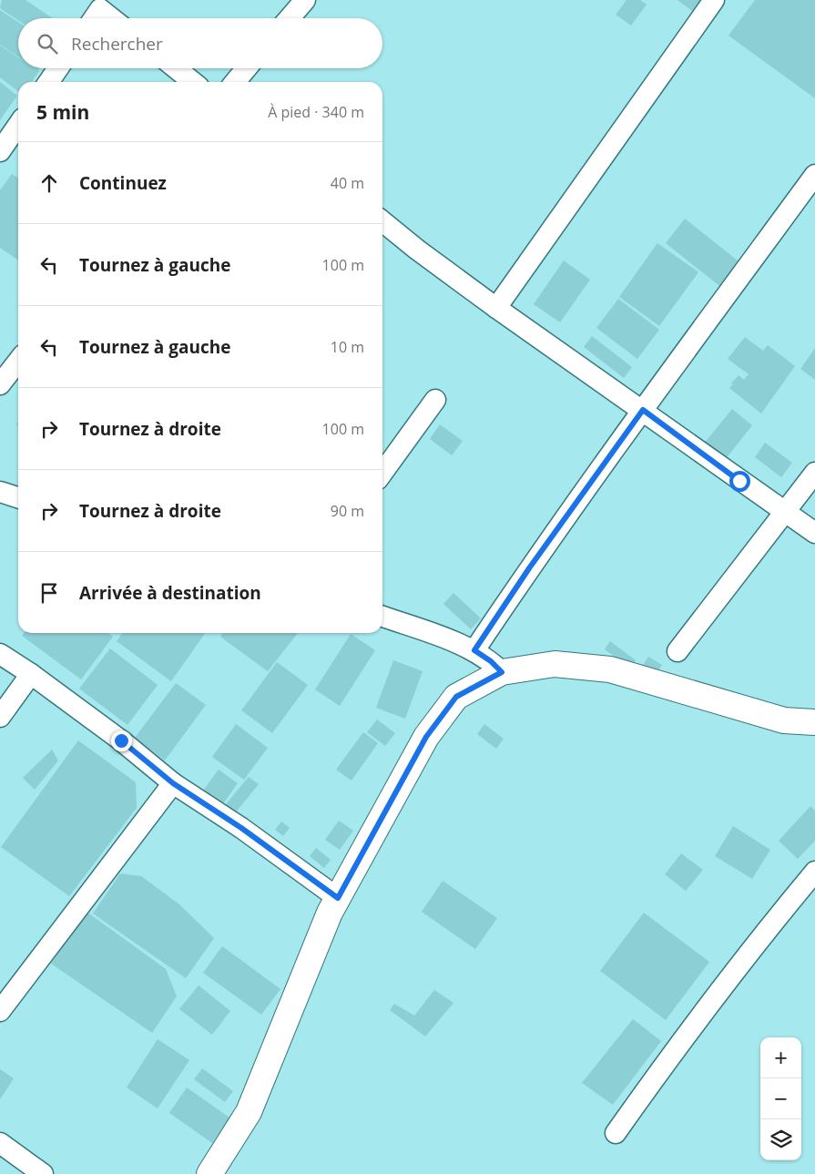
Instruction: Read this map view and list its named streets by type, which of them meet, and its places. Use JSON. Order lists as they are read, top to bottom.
{
  "page": {
    "search": "Rechercher",
    "heading": ["5 min", "À pied · 340 m"],
    "list": [
      ["Continuez", "40 m"],
      ["Tournez à gauche", "100 m"],
      ["Tournez à gauche", "10 m"],
      ["Tournez à droite", "100 m"],
      ["Tournez à droite", "90 m"],
      "Arrivée à destination"
    ],
    "map_buttons": ["+", "−"]
  }
}
